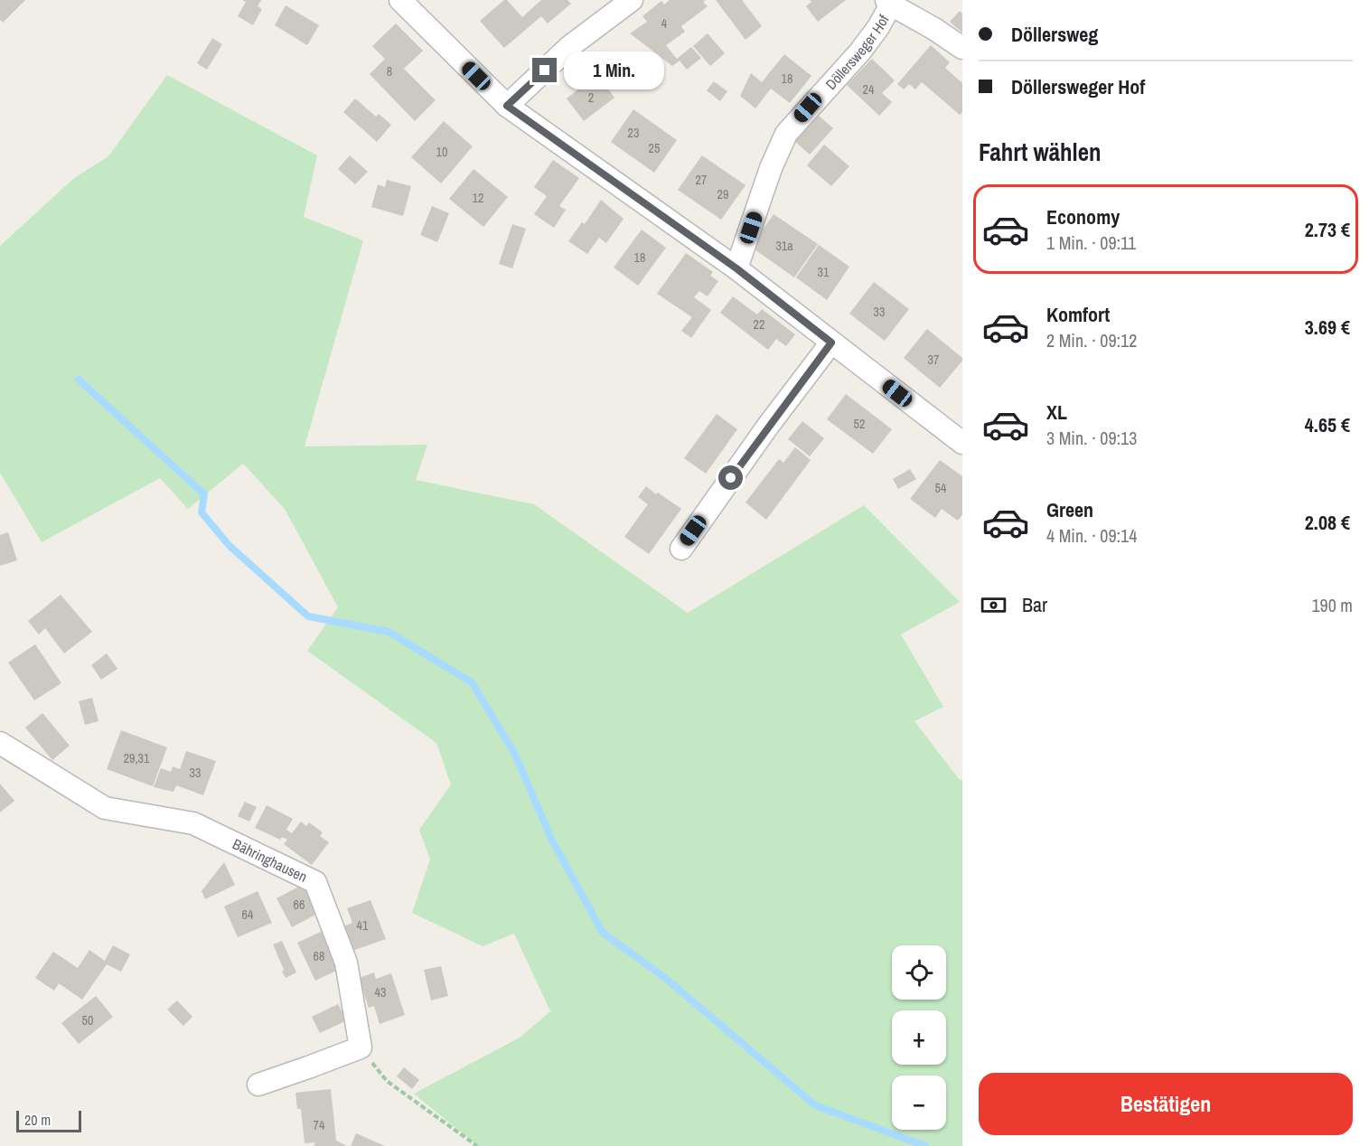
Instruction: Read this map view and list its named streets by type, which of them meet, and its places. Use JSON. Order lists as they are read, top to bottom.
{
  "streets": {
    "street": ["Döllersweger Hof", "Bähringhausen"]
  },
  "house_numbers": [
    "4",
    "8",
    "18",
    "24",
    "2",
    "23",
    "25",
    "10",
    "27",
    "29",
    "12",
    "31a",
    "18",
    "31",
    "33",
    "22",
    "37",
    "52",
    "54",
    "29,31",
    "33",
    "66",
    "64",
    "41",
    "68",
    "43",
    "50",
    "74"
  ],
  "scale_bar": "20 m",
  "page": {
    "banner": ["Döllersweg", "Döllersweger Hof"],
    "bubble": "1 Min.",
    "heading": "Fahrt wählen",
    "list": [
      {
        "name": "Economy",
        "note": "1 Min. · 09:11",
        "value": "2.73 €"
      },
      {
        "name": "Komfort",
        "note": "2 Min. · 09:12",
        "value": "3.69 €"
      },
      {
        "name": "XL",
        "note": "3 Min. · 09:13",
        "value": "4.65 €"
      },
      {
        "name": "Green",
        "note": "4 Min. · 09:14",
        "value": "2.08 €"
      }
    ],
    "pay": ["Bar", "190 m"],
    "map_buttons": ["+", "−"],
    "buttons": "Bestätigen",
    "scale": "20 m"
  }
}
